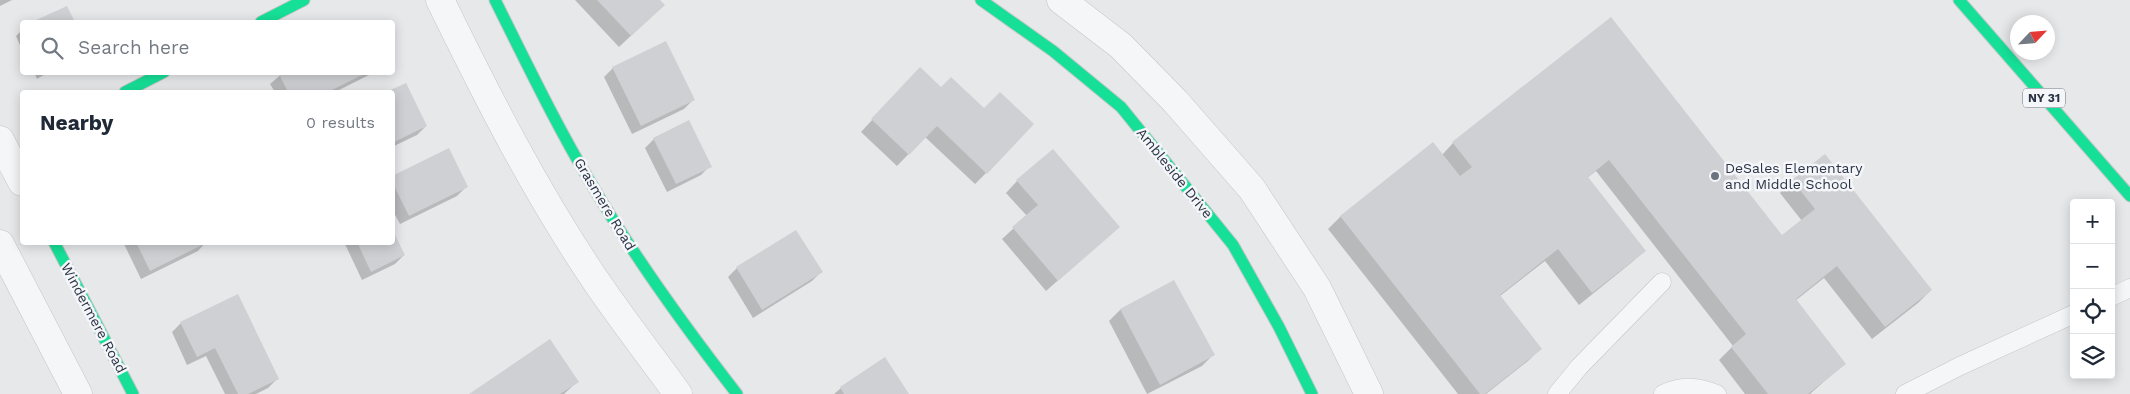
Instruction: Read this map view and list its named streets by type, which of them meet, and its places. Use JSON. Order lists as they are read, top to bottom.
{
  "streets": {
    "main road": [
      "NY 31",
      "Ambleside Drive",
      "Grasmere Road",
      "Windermere Road"
    ]
  },
  "places": ["DeSales Elementary and Middle School"],
  "north": "top right",
  "page": {
    "search": "Search here",
    "heading": ["Nearby", "0 results"],
    "map_buttons": ["+", "−"]
  }
}
